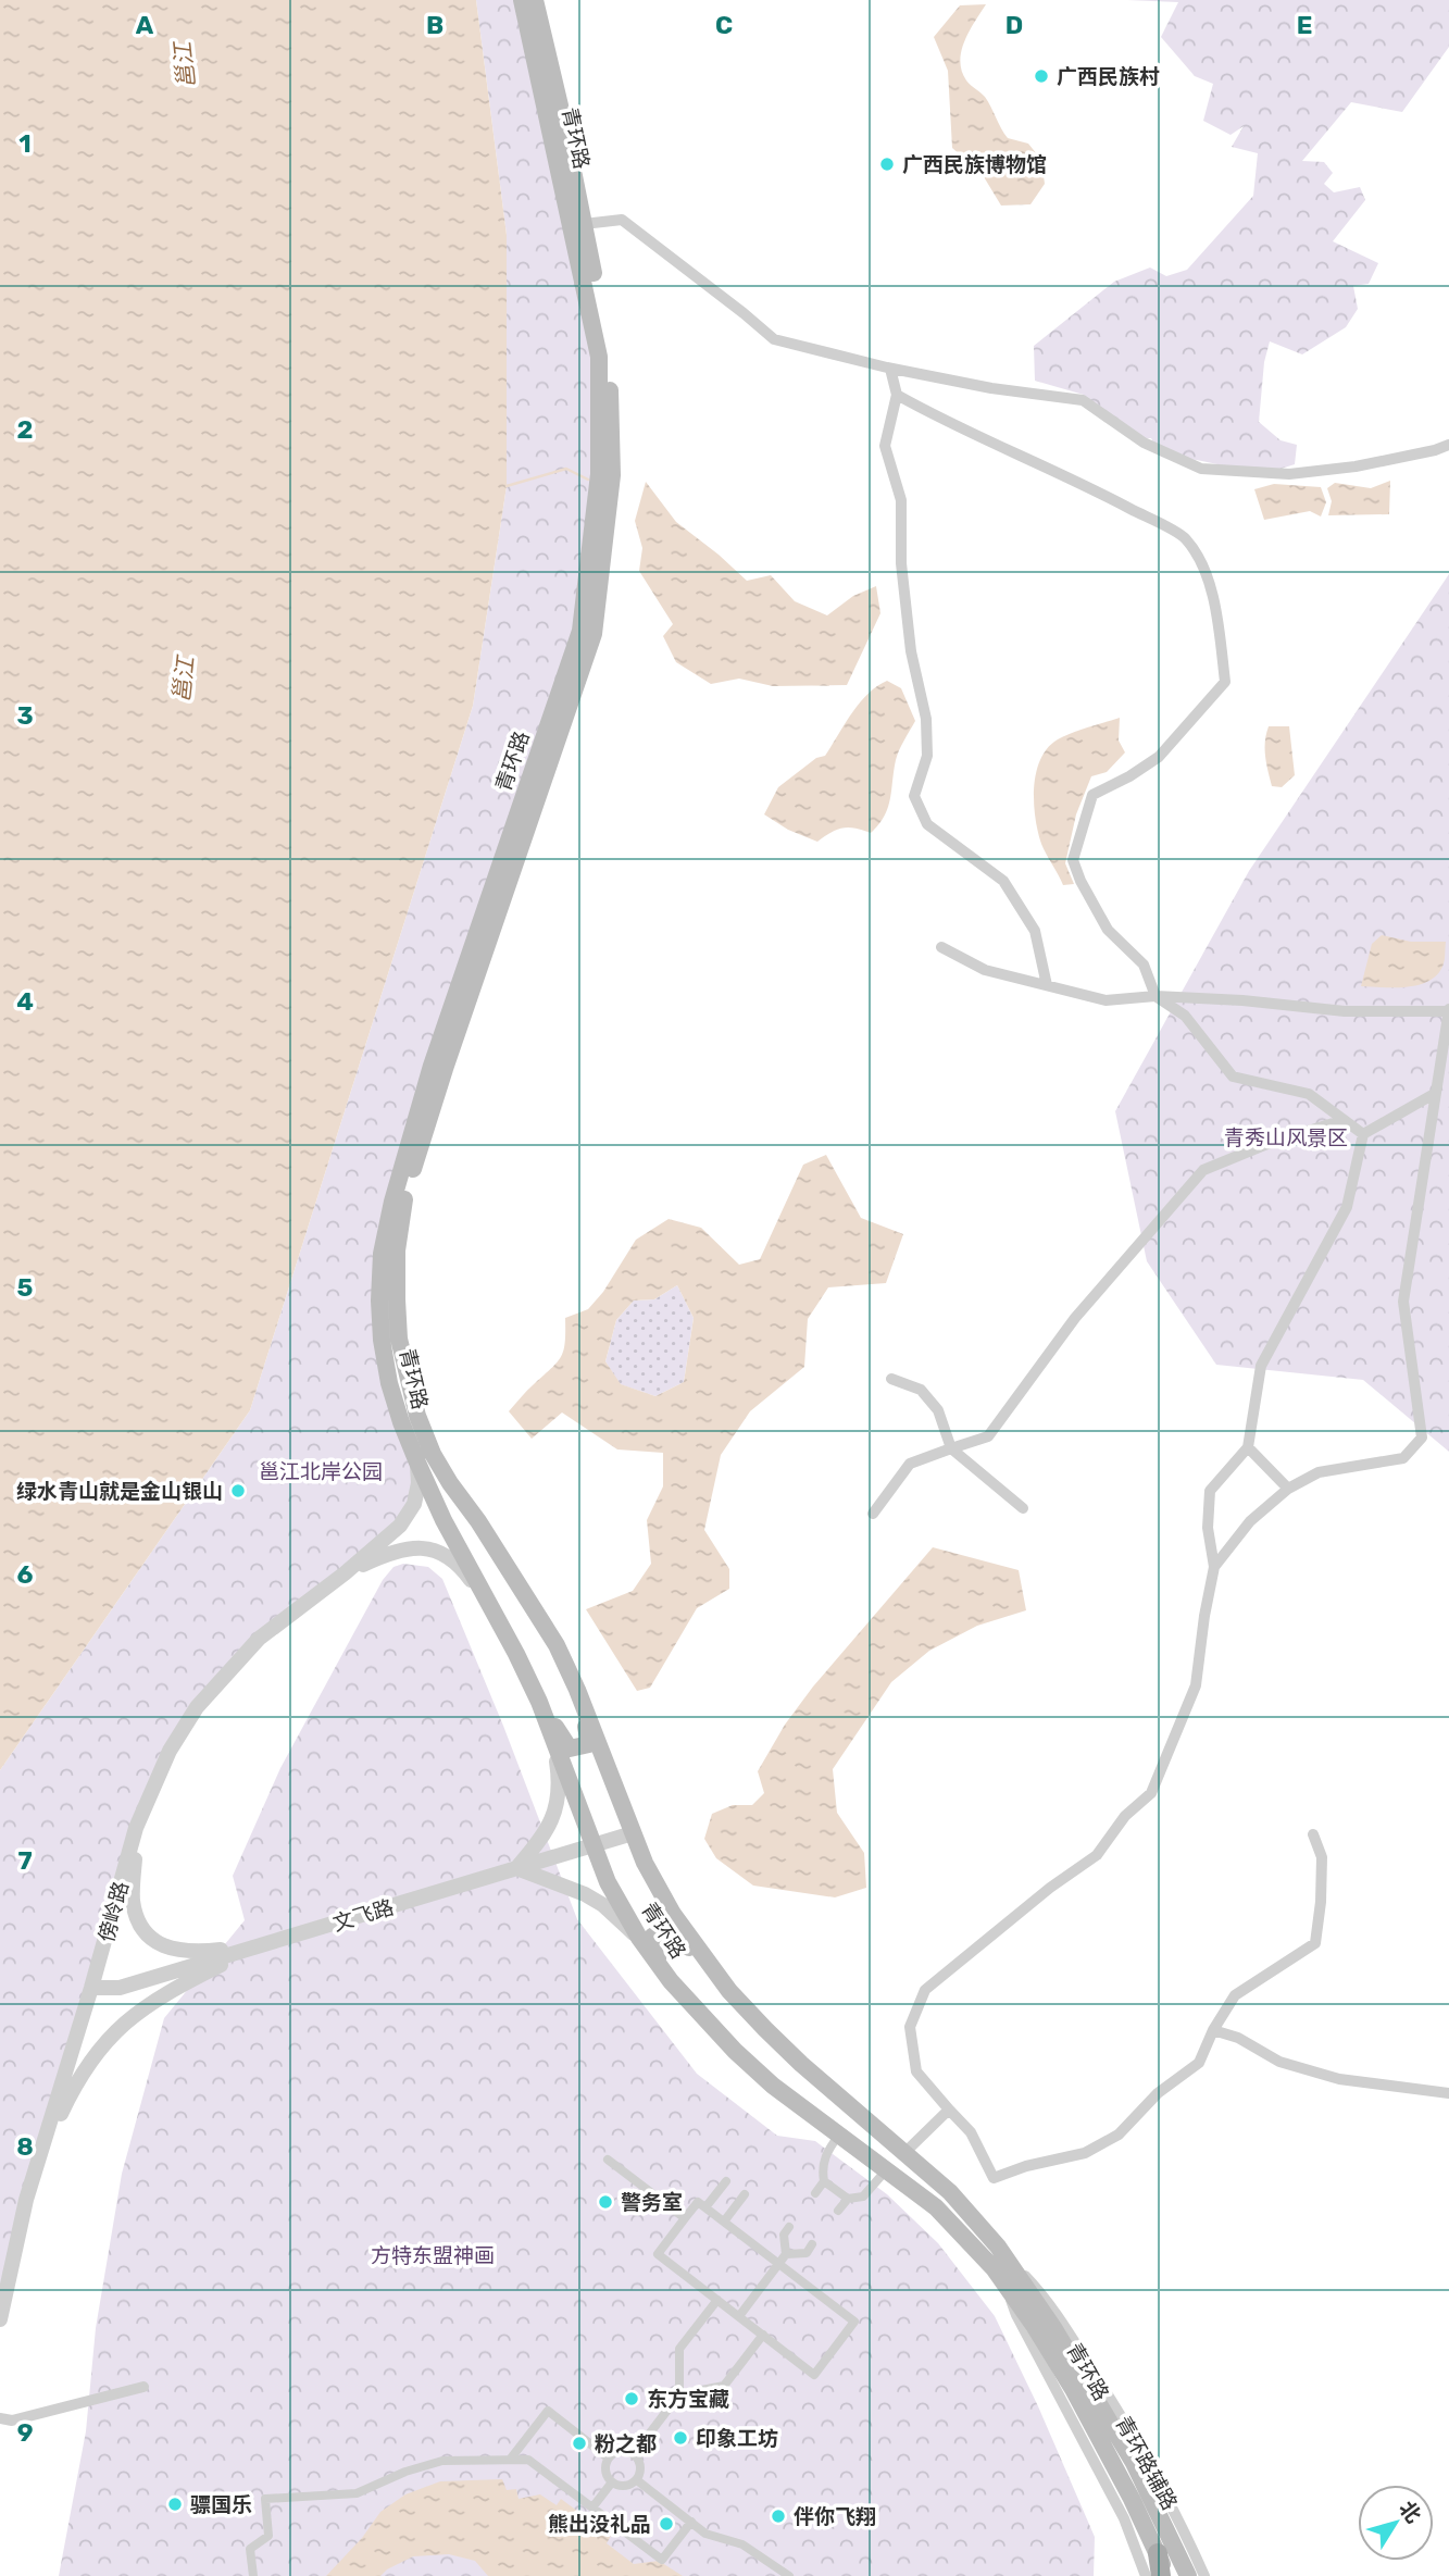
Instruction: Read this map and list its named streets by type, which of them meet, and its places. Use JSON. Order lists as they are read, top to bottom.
{
  "streets": {
    "main road": ["青环路"],
    "street": ["傍岭路", "文飞路", "青环路辅路"]
  },
  "crossings": [
    ["青环路", "文飞路"],
    ["青环路", "青环路辅路"],
    ["傍岭路", "文飞路"]
  ],
  "water": ["邕江"],
  "parks": ["青秀山风景区", "邕江北岸公园", "方特东盟神画"],
  "places": [
    "广西民族村",
    "广西民族博物馆",
    "绿水青山就是金山银山",
    "警务室",
    "东方宝藏",
    "印象工坊",
    "粉之都",
    "骠国乐",
    "伴你飞翔",
    "熊出没礼品"
  ],
  "north": "top right",
  "grid": {
    "columns": [
      "A",
      "B",
      "C",
      "D",
      "E"
    ],
    "rows": [
      "1",
      "2",
      "3",
      "4",
      "5",
      "6",
      "7",
      "8",
      "9"
    ]
  }
}
